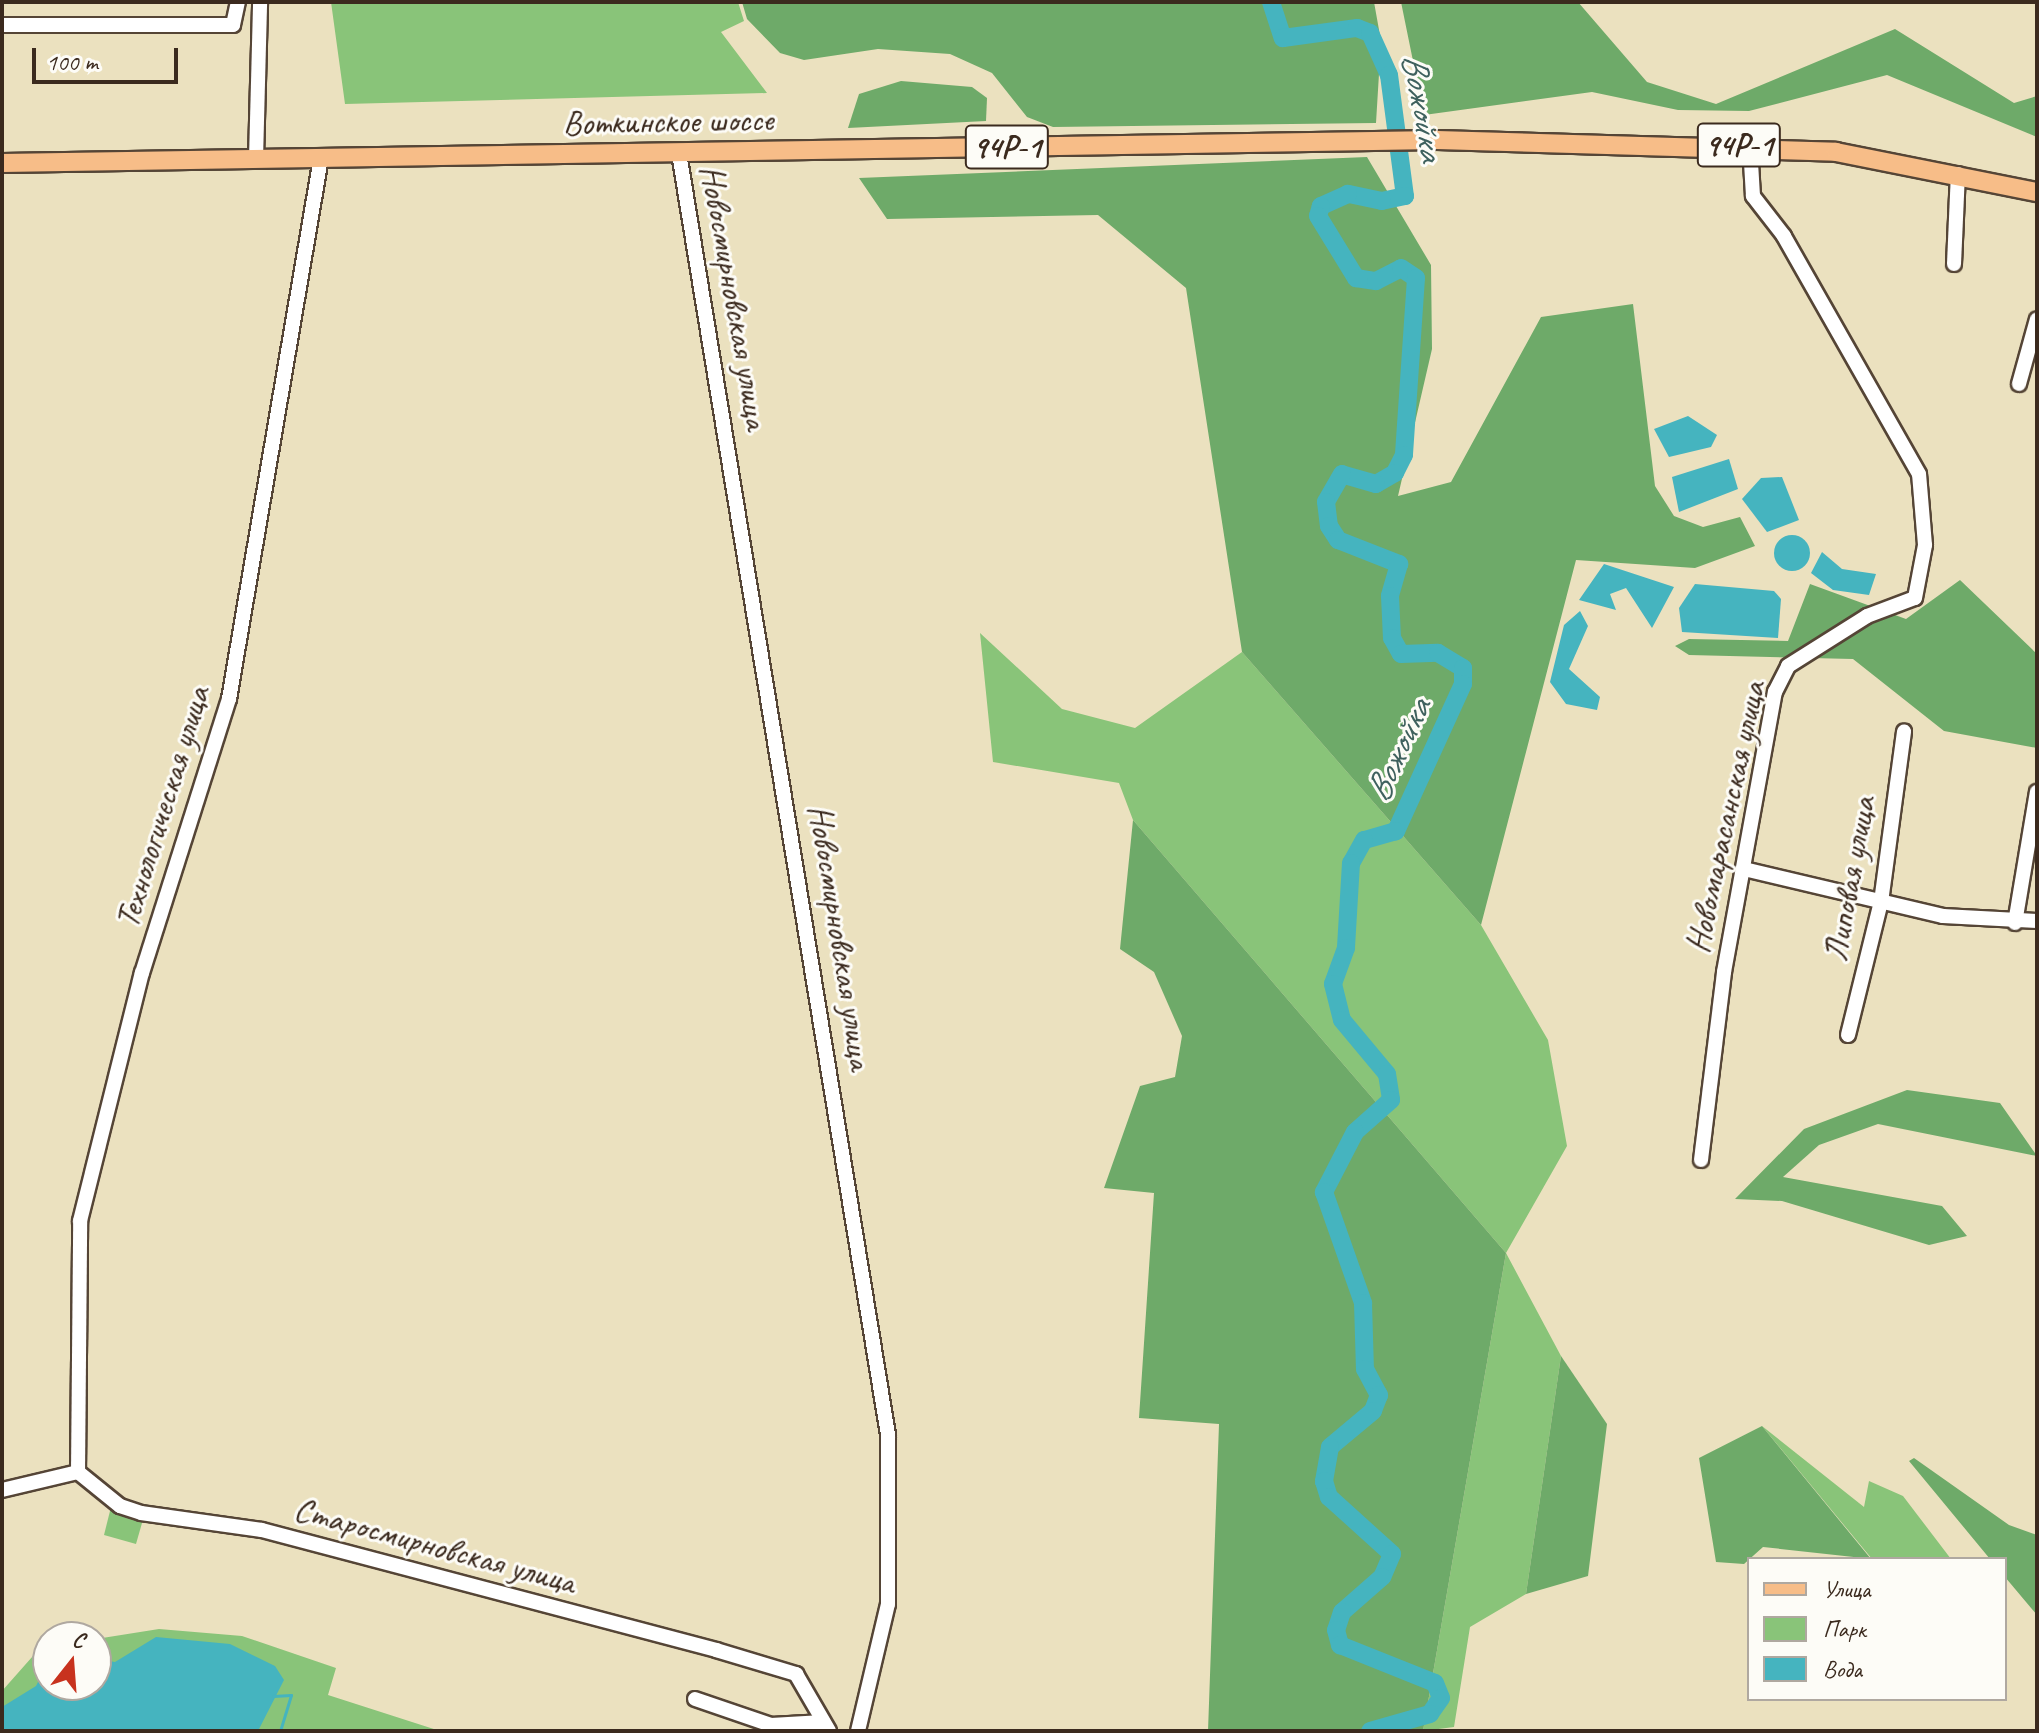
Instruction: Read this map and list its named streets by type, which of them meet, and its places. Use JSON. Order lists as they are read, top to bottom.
{
  "streets": {
    "main road": ["Воткинское шоссе", "94Р-1"],
    "street": [
      "Новосмирновская улица",
      "Технологическая улица",
      "Новомарасанская улица",
      "Липовая улица",
      "Старосмирновская улица"
    ]
  },
  "crossings": [
    ["Воткинское шоссе", "94Р-1"],
    ["Воткинское шоссе", "Новосмирновская улица"],
    ["Воткинское шоссе", "Технологическая улица"],
    ["Воткинское шоссе", "Новомарасанская улица"],
    ["94Р-1", "Новомарасанская улица"],
    ["Технологическая улица", "Старосмирновская улица"]
  ],
  "water": ["Вожойка"],
  "legend": ["Улица", "Парк", "Вода"],
  "scale_bar": "100 m",
  "north": "top"
}
